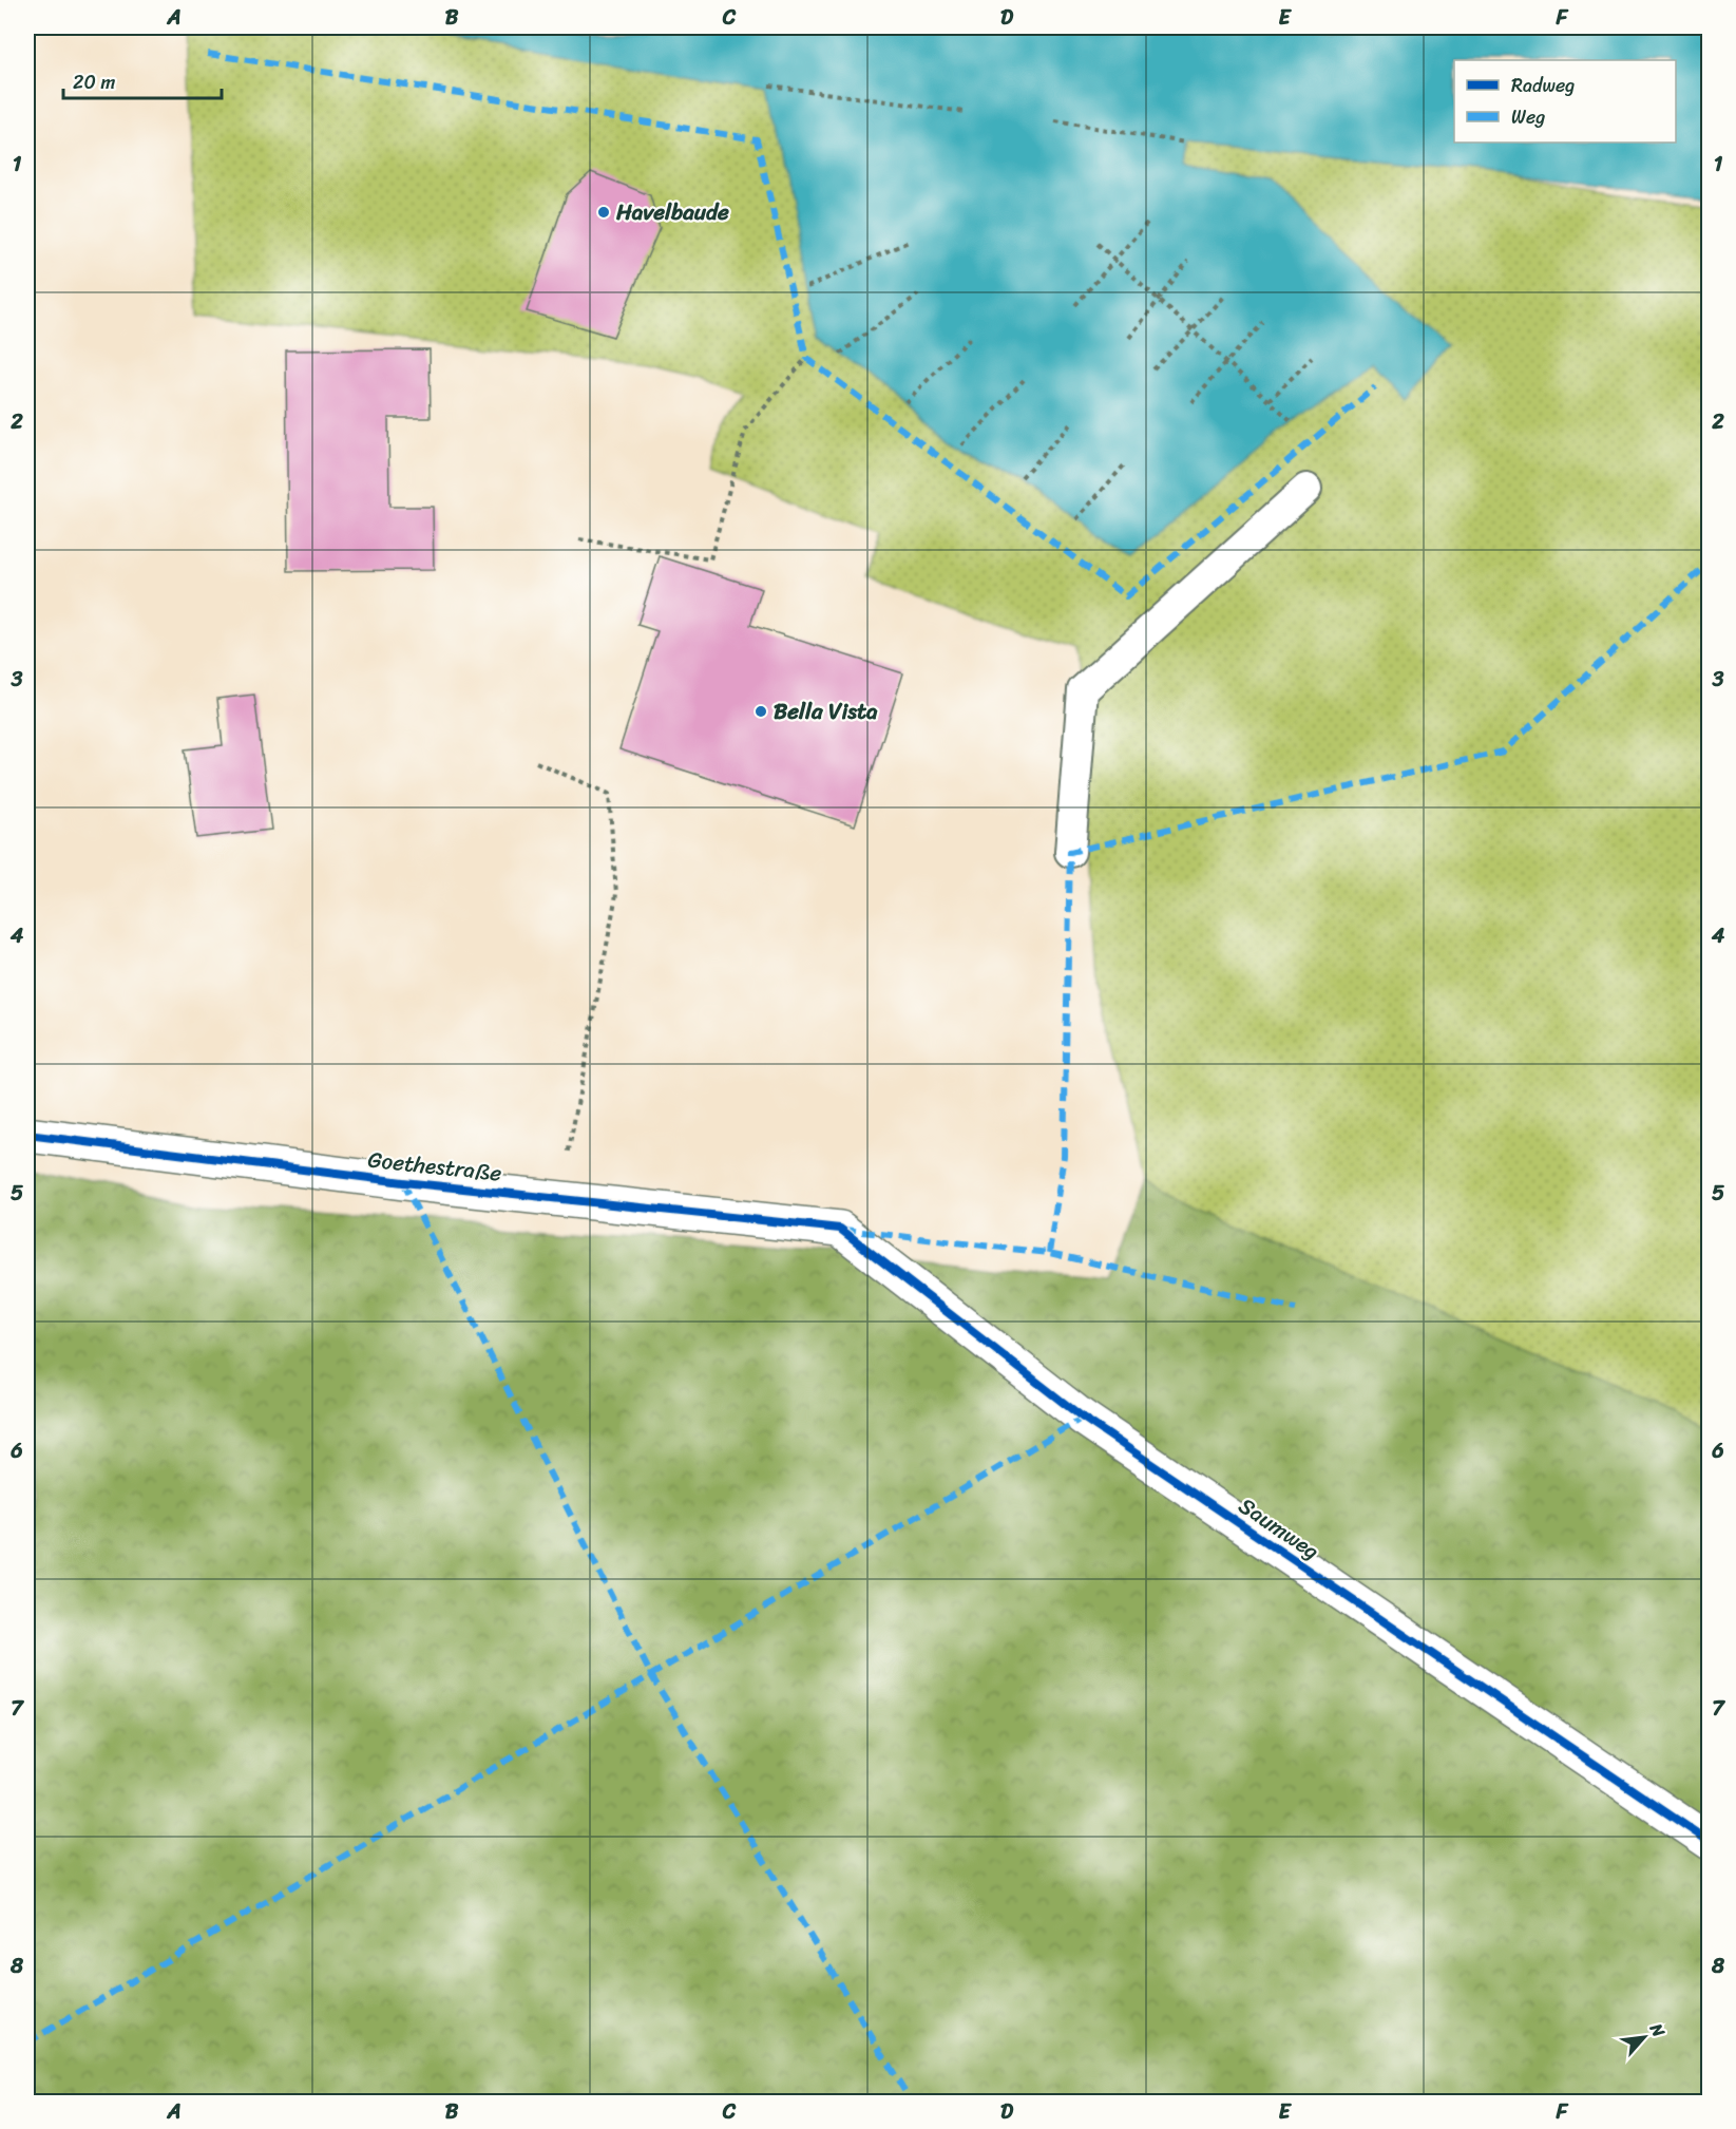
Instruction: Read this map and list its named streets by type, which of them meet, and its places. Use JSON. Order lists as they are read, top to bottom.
{
  "streets": {
    "street": ["Goethestraße", "Saumweg"]
  },
  "crossings": [
    ["Goethestraße", "Saumweg"]
  ],
  "places": ["Havelbaude", "Bella Vista"],
  "legend": ["Radweg", "Weg"],
  "scale_bar": "20 m",
  "north": "top right",
  "grid": {
    "columns": [
      "A",
      "B",
      "C",
      "D",
      "E",
      "F"
    ],
    "rows": [
      "1",
      "2",
      "3",
      "4",
      "5",
      "6",
      "7",
      "8"
    ]
  }
}
